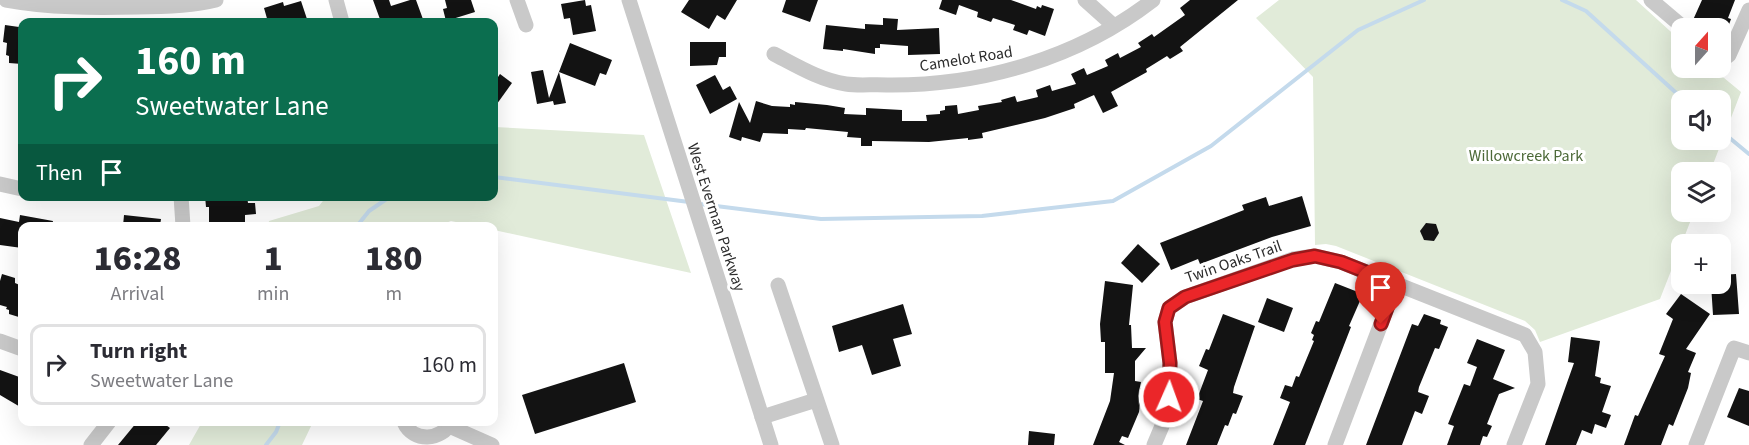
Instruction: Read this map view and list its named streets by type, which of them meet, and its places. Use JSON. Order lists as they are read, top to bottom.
{
  "streets": {
    "street": ["Camelot Road", "West Everman Parkway", "Twin Oaks Trail"]
  },
  "parks": ["Willowcreek Park"],
  "north": "top",
  "page": {
    "map_buttons": "+",
    "turn": ["160 m", "Sweetwater Lane"],
    "then": "Then",
    "eta": [
      "16:28",
      "Arrival",
      "1",
      "min",
      "180",
      "m"
    ],
    "list": [
      {
        "name": "Turn right",
        "note": "Sweetwater Lane",
        "value": "160 m"
      }
    ]
  }
}
